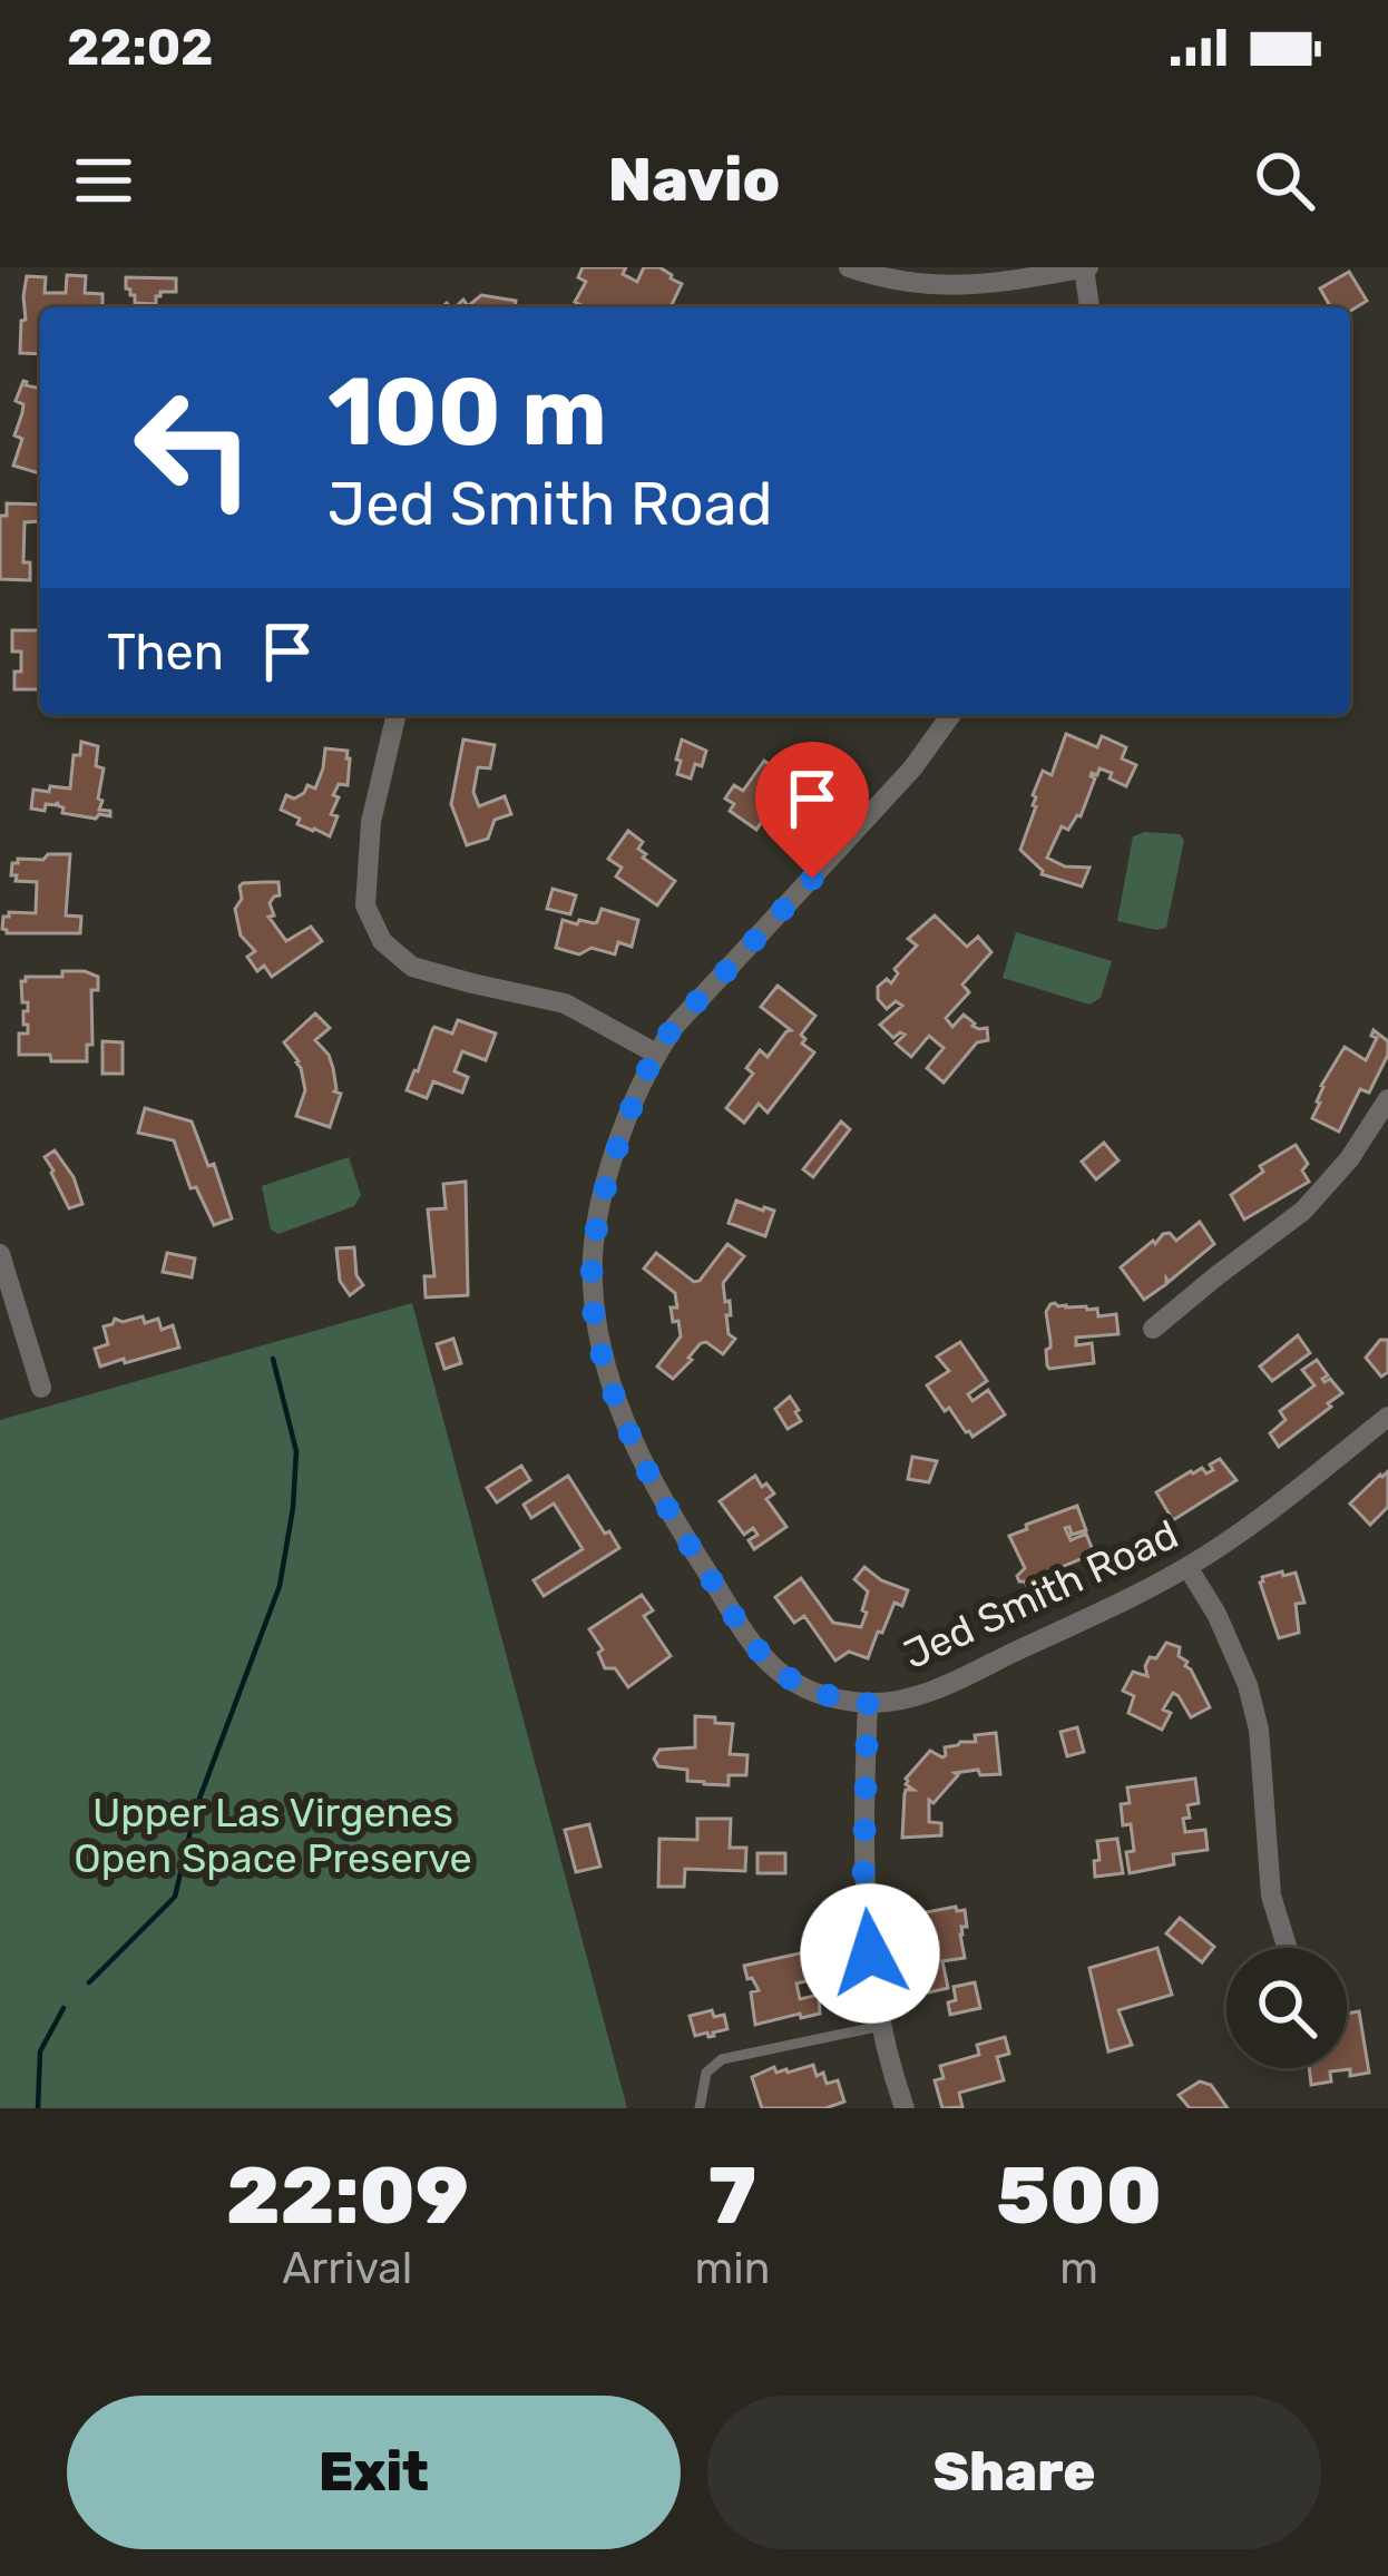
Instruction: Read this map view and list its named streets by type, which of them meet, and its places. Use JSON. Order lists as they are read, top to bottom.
{
  "streets": {
    "street": ["Jed Smith Road"]
  },
  "parks": ["Upper Las Virgenes Open Space Preserve"],
  "page": {
    "status": "22:02",
    "header": "Navio",
    "turn": ["100 m", "Jed Smith Road"],
    "then": "Then",
    "eta": [
      "22:09",
      "Arrival",
      "7",
      "min",
      "500",
      "m"
    ],
    "buttons": ["Exit", "Share"]
  }
}
